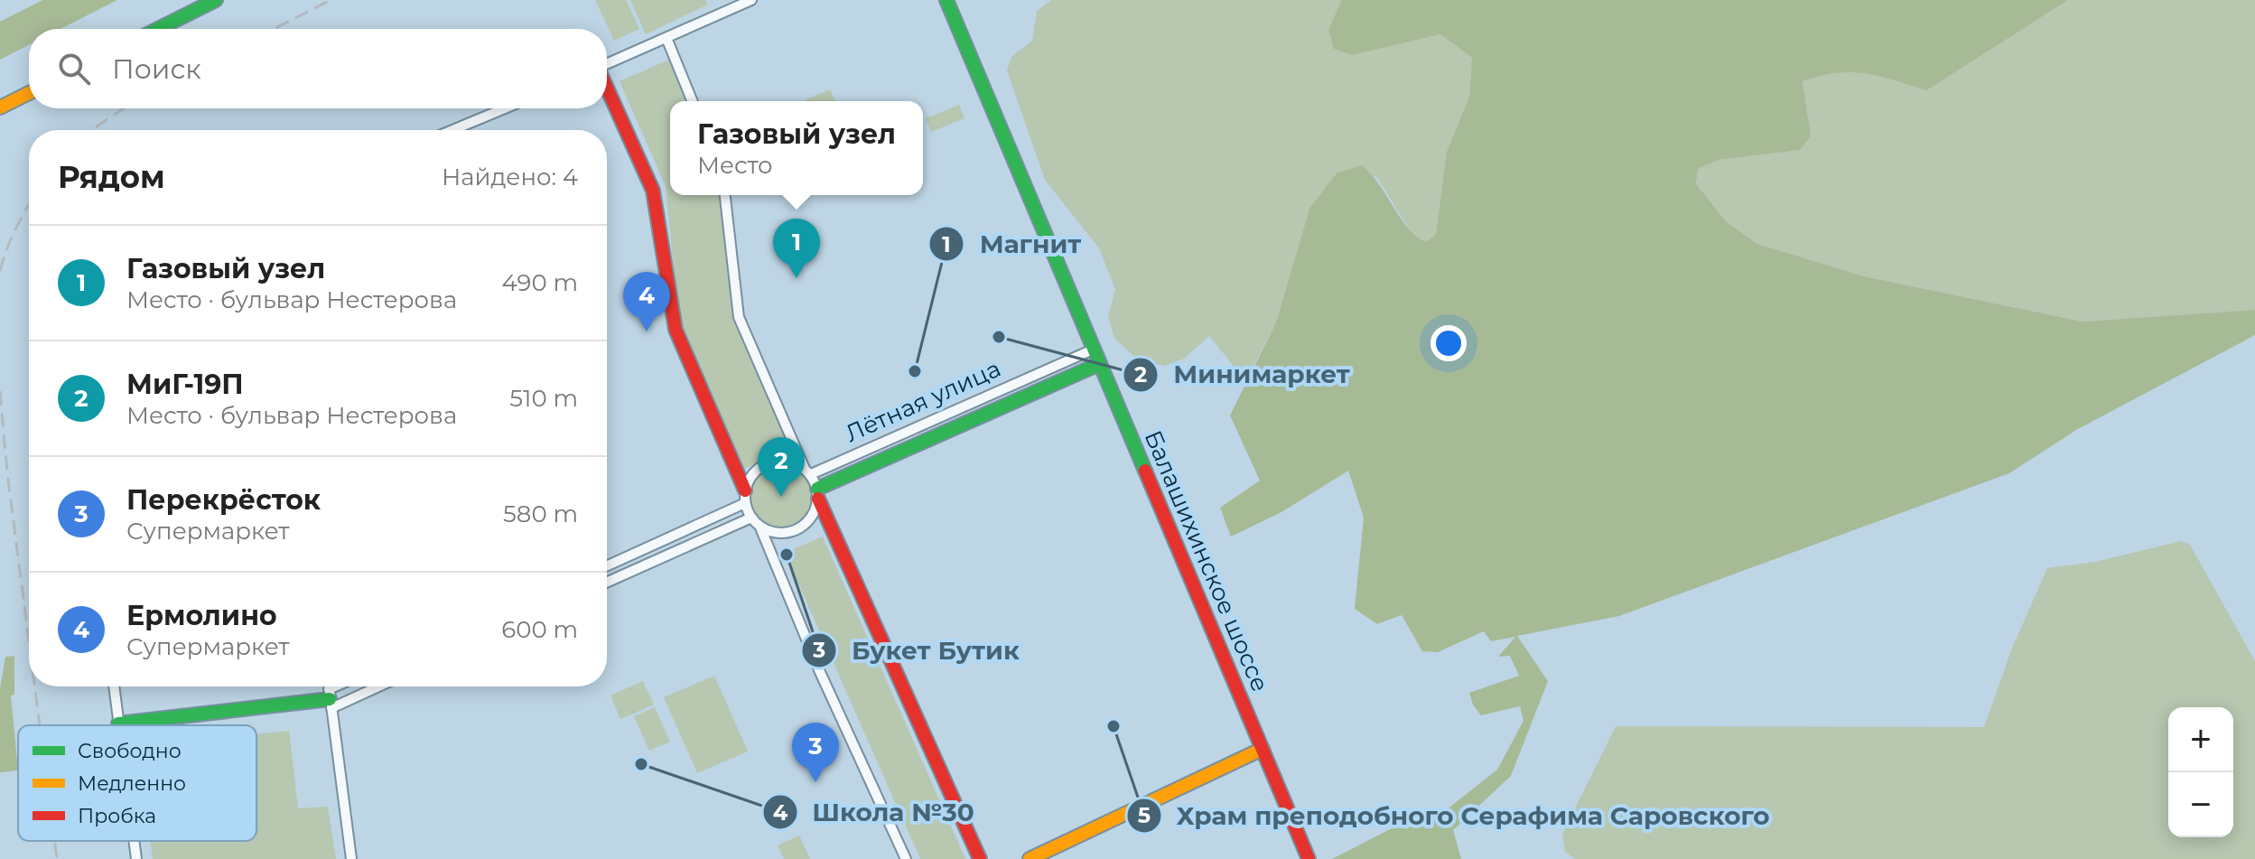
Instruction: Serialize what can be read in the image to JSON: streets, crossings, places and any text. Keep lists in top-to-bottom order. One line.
{"streets":{"street":["Лётная улица","Балашихинское шоссе"]},"crossings":[["Лётная улица","Балашихинское шоссе"]],"places":["Минимаркет","Магнит","Букет Бутик","Храм преподобного Серафима Саровского","Школа №30"],"legend":["Свободно","Медленно","Пробка"],"page":{"search":"Поиск","popup":["Газовый узел","Место"],"heading":["Рядом","Найдено: 4"],"pins":["1","4","2","3"],"list":[{"mark":"1","name":"Газовый узел","note":"Место · бульвар Нестерова","value":"490 m"},{"mark":"2","name":"МиГ-19П","note":"Место · бульвар Нестерова","value":"510 m"},{"mark":"3","name":"Перекрёсток","note":"Супермаркет","value":"580 m"},{"mark":"4","name":"Ермолино","note":"Супермаркет","value":"600 m"}],"map_buttons":["+","−"]}}
